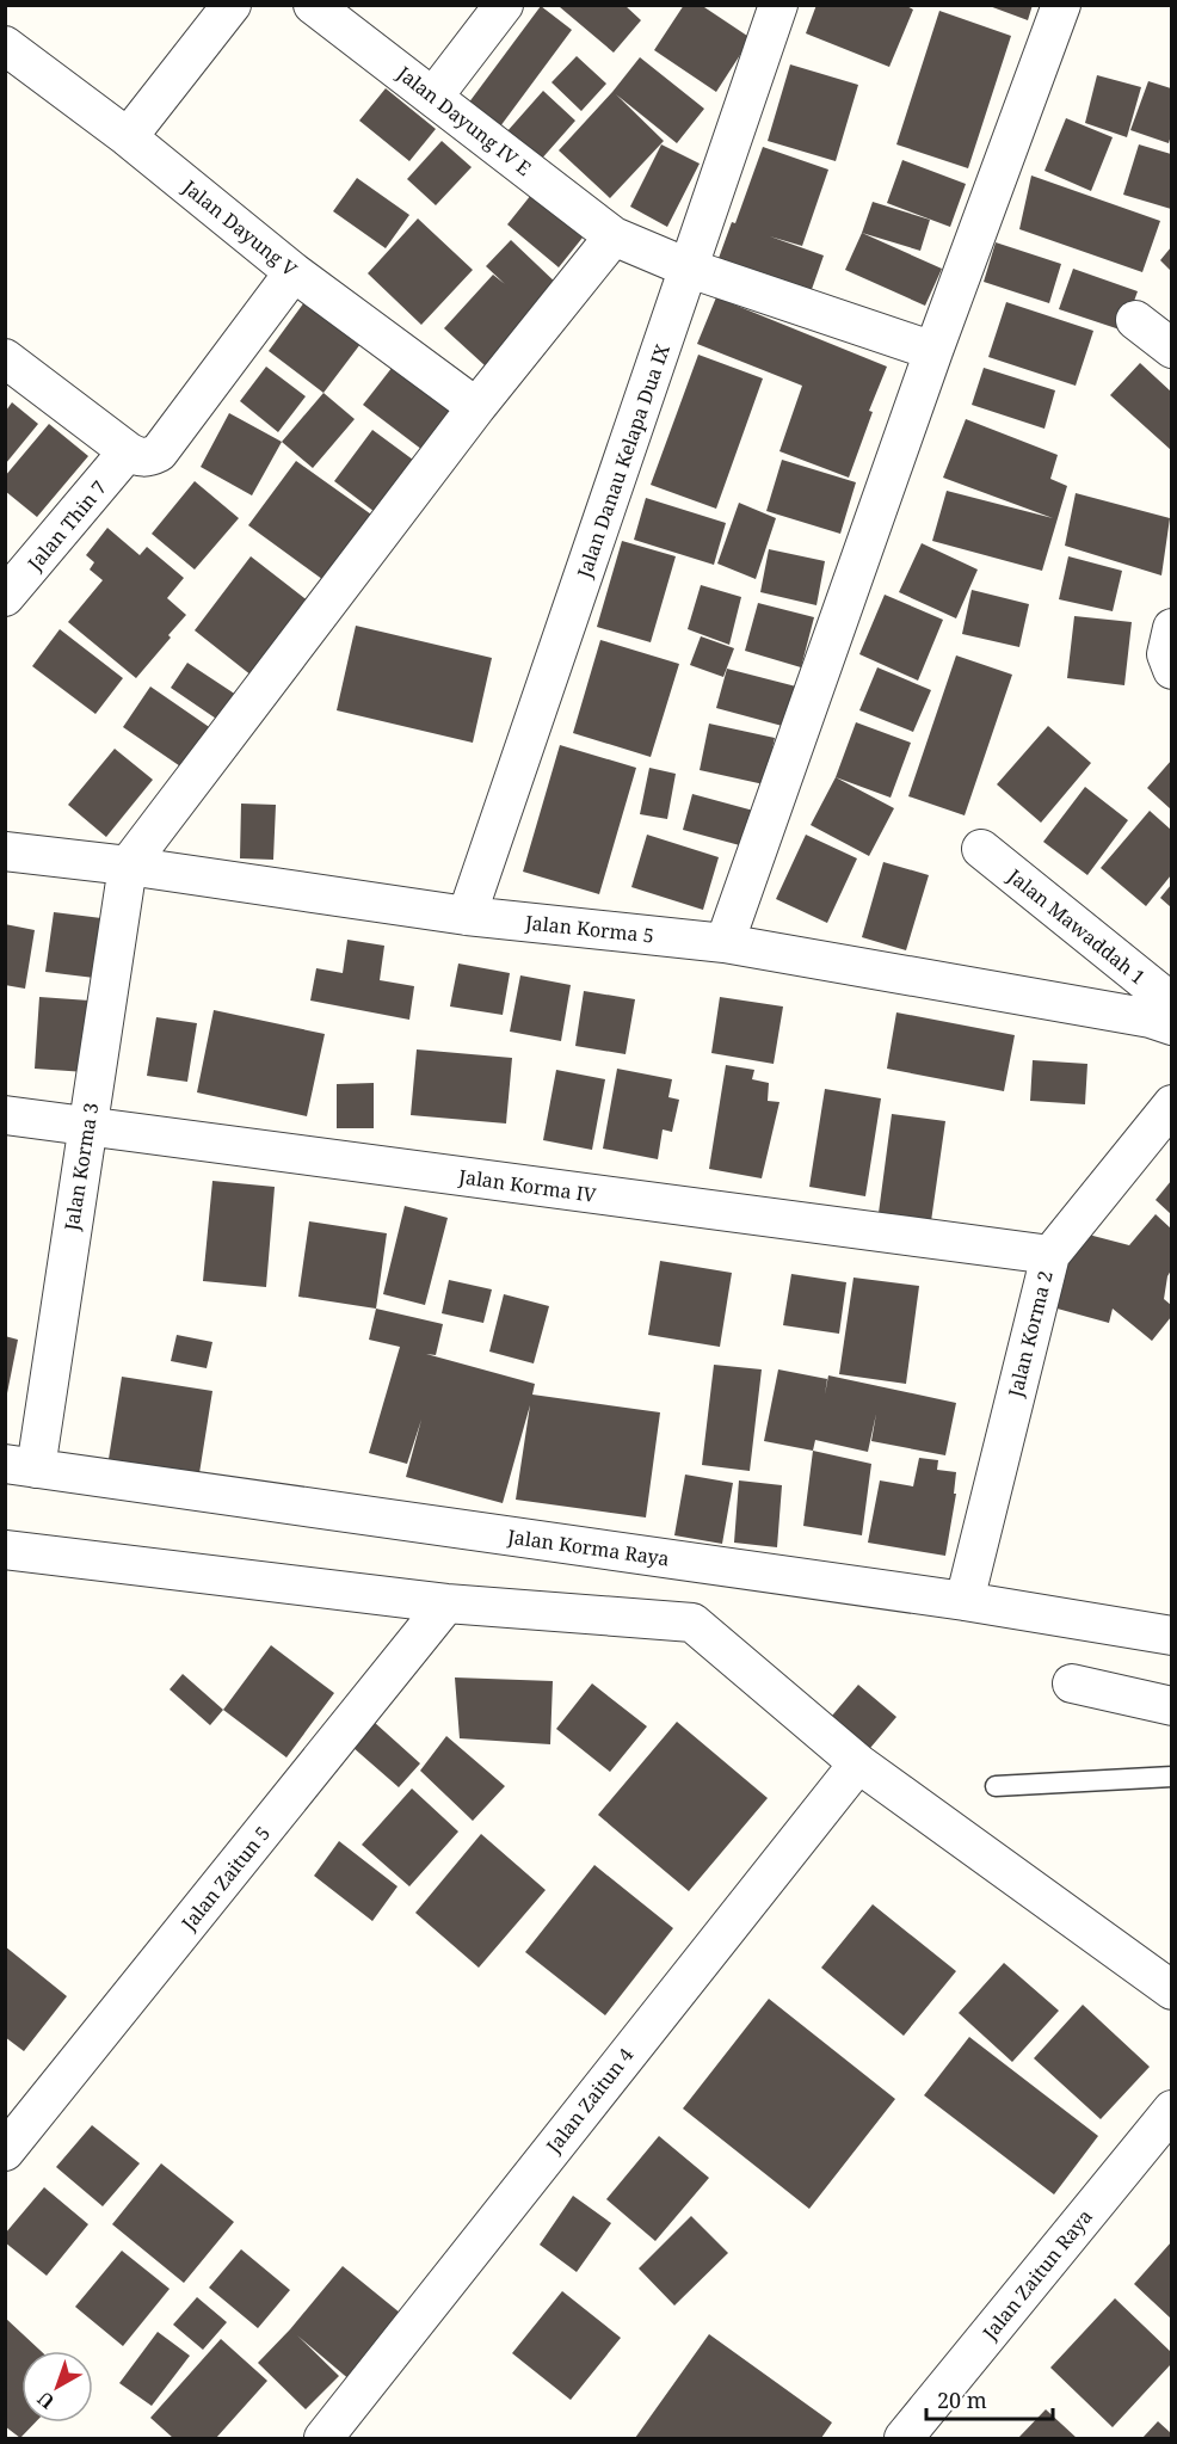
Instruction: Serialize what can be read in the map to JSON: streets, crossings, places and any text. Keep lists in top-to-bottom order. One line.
{"streets":{"street":["Jalan Dayung IV E","Jalan Dayung V","Jalan Danau Kelapa Dua IX","Jalan Thin 7","Jalan Mawaddah 1","Jalan Korma 5","Jalan Korma 3","Jalan Korma IV","Jalan Korma 2","Jalan Korma Raya","Jalan Zaitun 5","Jalan Zaitun 4","Jalan Zaitun Raya"]},"crossings":[["Jalan Dayung IV E","Jalan Danau Kelapa Dua IX"],["Jalan Danau Kelapa Dua IX","Jalan Korma 5"],["Jalan Korma 5","Jalan Korma 3"],["Jalan Korma 3","Jalan Korma IV"],["Jalan Korma 3","Jalan Korma Raya"],["Jalan Korma IV","Jalan Korma 2"],["Jalan Korma 2","Jalan Korma Raya"]],"scale_bar":"20 m","north":"bottom left"}
